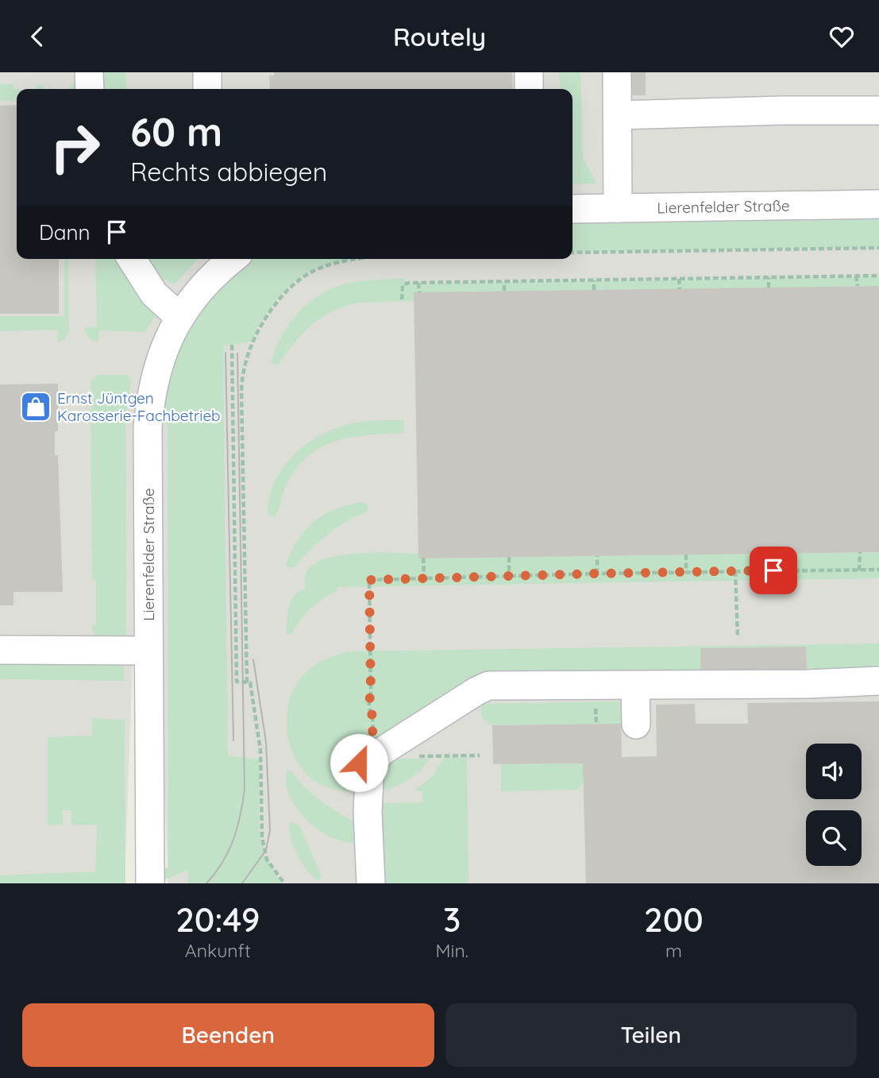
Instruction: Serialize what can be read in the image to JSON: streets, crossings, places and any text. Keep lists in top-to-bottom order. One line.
{"streets":{"street":["Lierenfelder Straße"]},"places":{"shop":["Ernst Jüntgen Karosserie-Fachbetrieb"]},"page":{"header":"Routely","turn":["60 m","Rechts abbiegen"],"then":"Dann","eta":["20:49","Ankunft","3","Min.","200","m"],"buttons":["Beenden","Teilen"]}}
